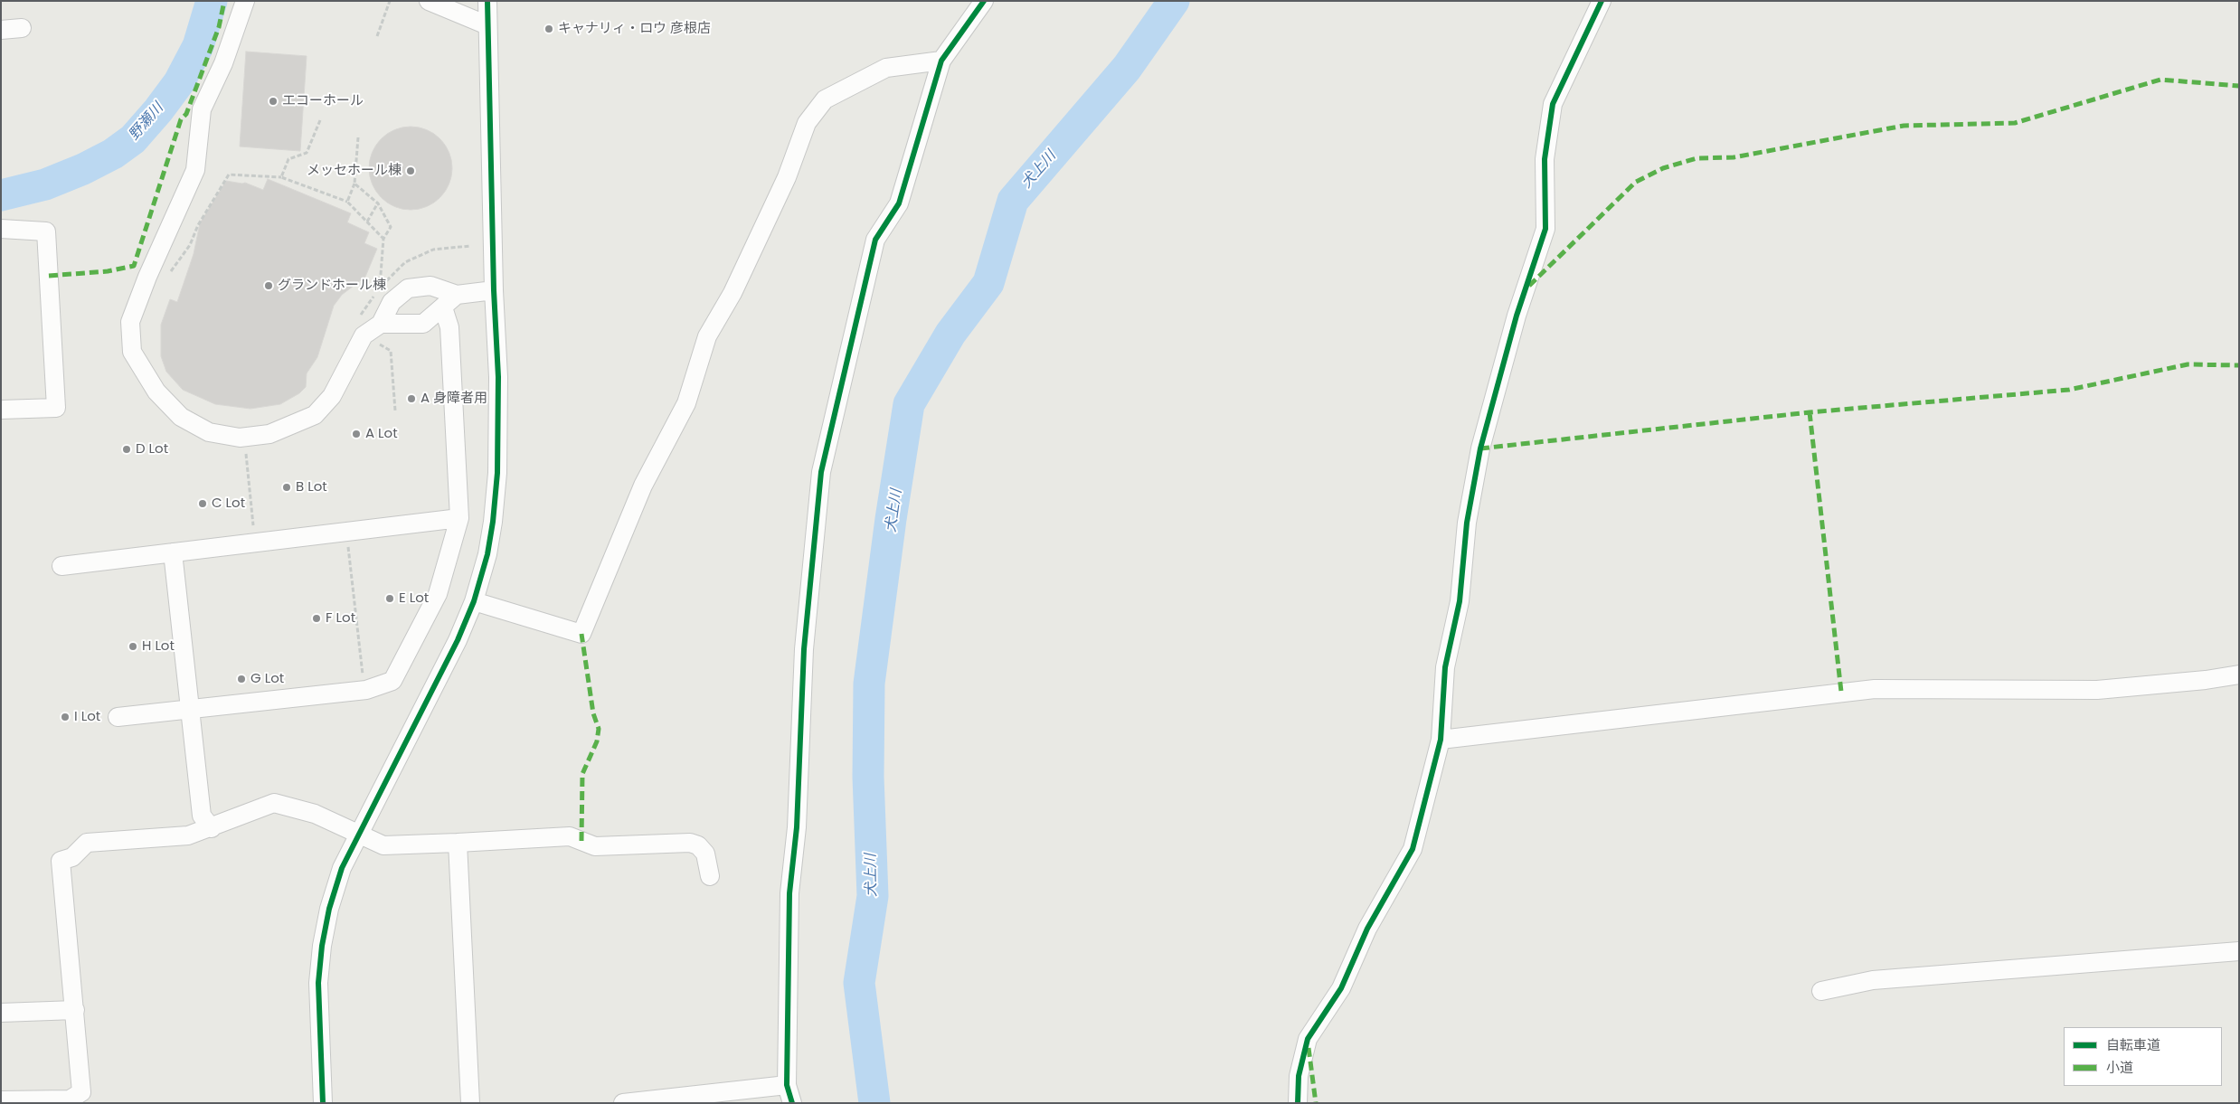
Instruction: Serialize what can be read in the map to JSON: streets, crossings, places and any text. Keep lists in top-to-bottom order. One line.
{"water":["野瀬川","犬上川"],"places":["キャナリィ・ロウ 彦根店","エコーホール","メッセホール棟","グランドホール棟","A 身障者用","A Lot","D Lot","B Lot","C Lot","E Lot","F Lot","H Lot","G Lot","I Lot"],"legend":["自転車道","小道"]}
